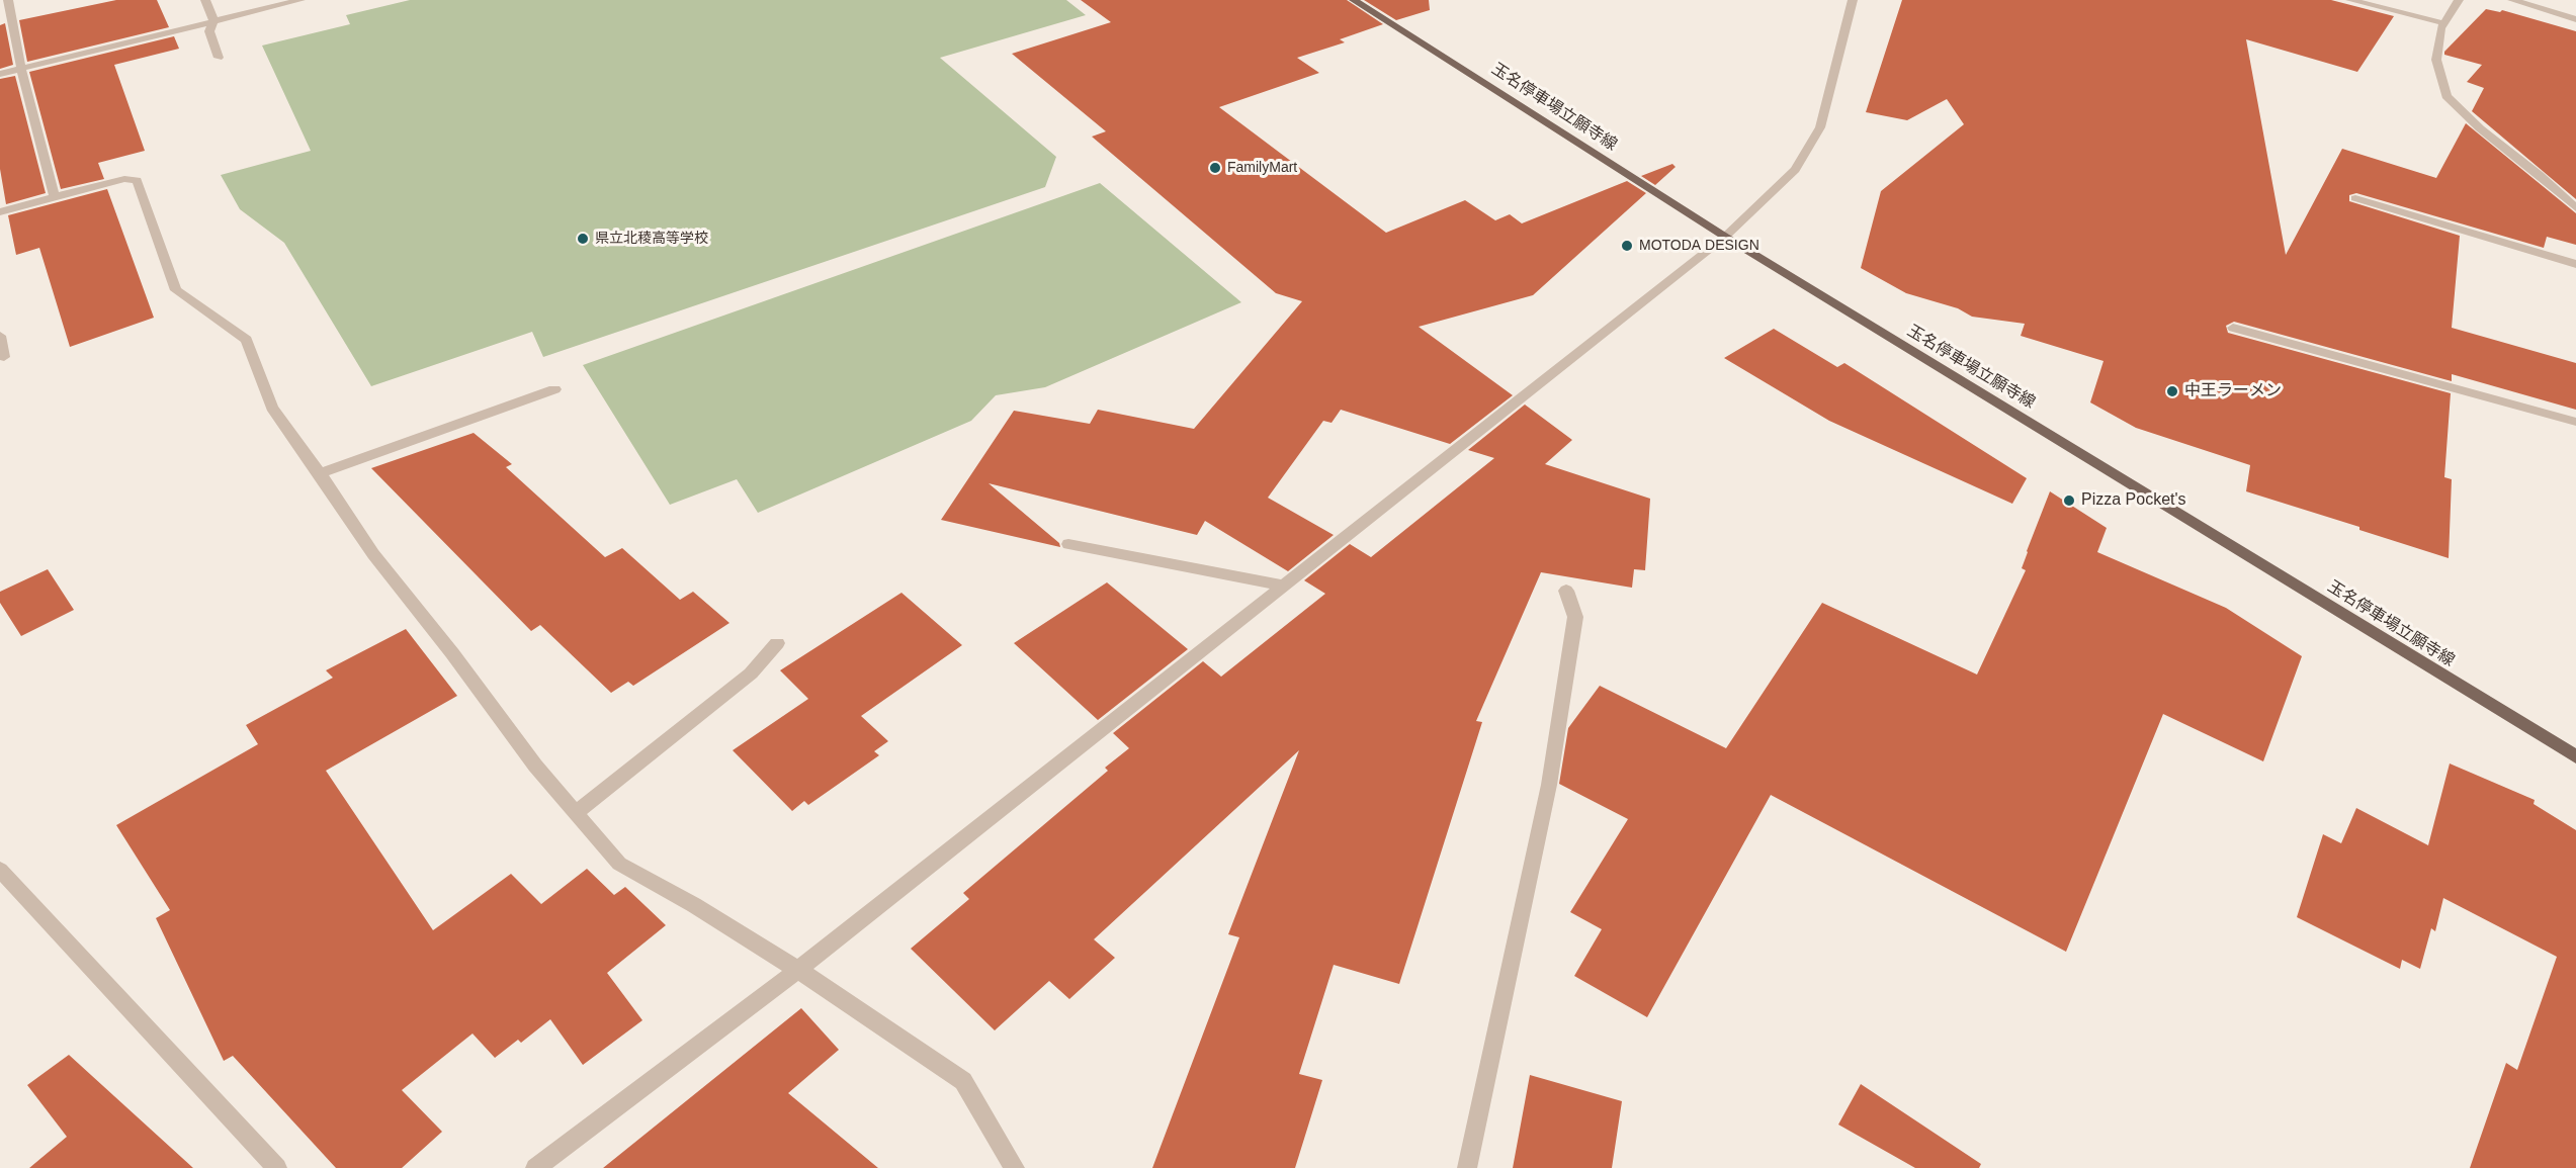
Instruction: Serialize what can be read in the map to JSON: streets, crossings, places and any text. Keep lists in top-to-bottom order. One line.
{"streets":{"main road":["玉名停車場立願寺線"]},"places":["FamilyMart","県立北稜高等学校","MOTODA DESIGN","中王ラーメン","Pizza Pocket's"]}
